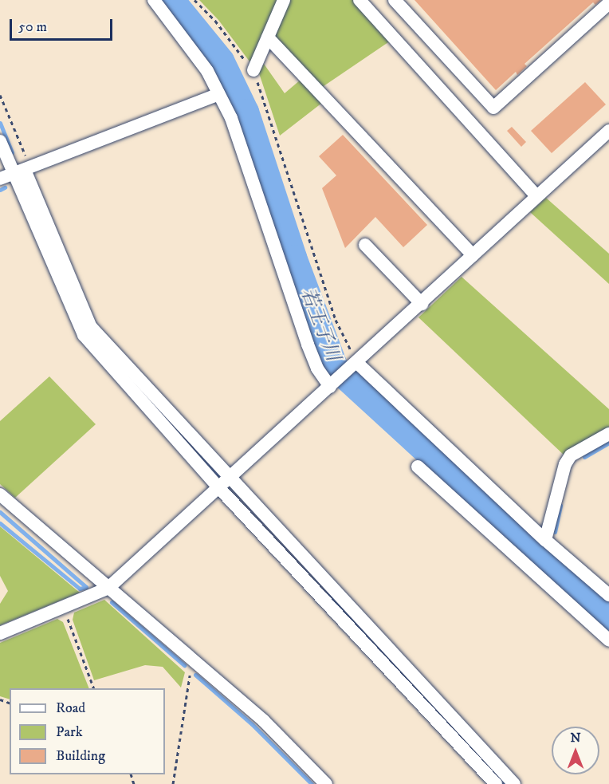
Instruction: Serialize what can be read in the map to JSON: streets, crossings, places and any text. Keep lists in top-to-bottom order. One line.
{"water":["若王子川"],"legend":["Road","Park","Building"],"scale_bar":"50 m","north":"top"}
